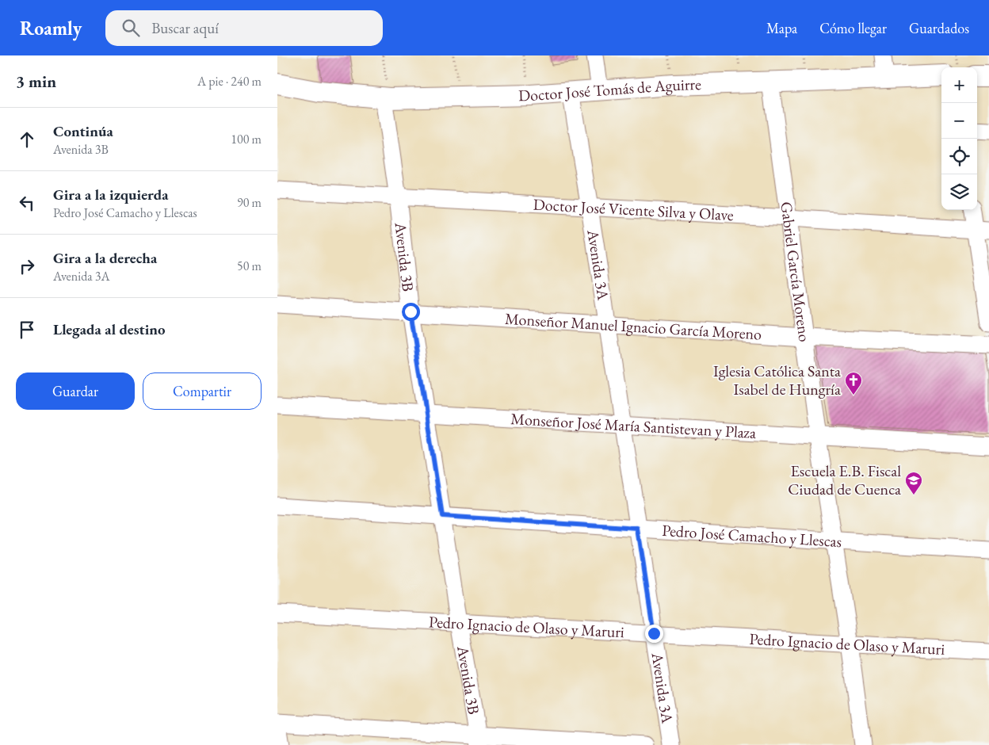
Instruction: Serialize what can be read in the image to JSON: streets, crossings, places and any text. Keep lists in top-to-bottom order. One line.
{"streets":{"street":["Doctor José Tomás de Aguirre","Doctor José Vicente Silva y Olave","Avenida 3B","Avenida 3A","Gabriel García Moreno","Monseñor Manuel Ignacio García Moreno","Monseñor José María Santistevan y Plaza","Pedro José Camacho y Llescas","Pedro Ignacio de Olaso y Maruri"]},"crossings":[["Doctor José Tomás de Aguirre","Avenida 3B"],["Doctor José Tomás de Aguirre","Avenida 3A"],["Doctor José Tomás de Aguirre","Gabriel García Moreno"],["Doctor José Vicente Silva y Olave","Avenida 3B"],["Doctor José Vicente Silva y Olave","Avenida 3A"],["Doctor José Vicente Silva y Olave","Gabriel García Moreno"],["Avenida 3B","Monseñor Manuel Ignacio García Moreno"],["Avenida 3B","Monseñor José María Santistevan y Plaza"],["Avenida 3B","Pedro José Camacho y Llescas"],["Avenida 3B","Pedro Ignacio de Olaso y Maruri"],["Avenida 3A","Monseñor Manuel Ignacio García Moreno"],["Avenida 3A","Monseñor José María Santistevan y Plaza"],["Avenida 3A","Pedro José Camacho y Llescas"],["Avenida 3A","Pedro Ignacio de Olaso y Maruri"],["Gabriel García Moreno","Monseñor Manuel Ignacio García Moreno"],["Gabriel García Moreno","Monseñor José María Santistevan y Plaza"],["Gabriel García Moreno","Pedro José Camacho y Llescas"],["Gabriel García Moreno","Pedro Ignacio de Olaso y Maruri"]],"places":{"church":["Iglesia Católica Santa Isabel de Hungría"],"school or university":["Escuela E.B. Fiscal Ciudad de Cuenca"]},"page":{"header":"Roamly","search":"Buscar aquí","nav":["Mapa","Cómo llegar","Guardados"],"heading":["3 min","A pie · 240 m"],"map_buttons":["+","−"],"list":[["Continúa","Avenida 3B","100 m"],["Gira a la izquierda","Pedro José Camacho y Llescas","90 m"],["Gira a la derecha","Avenida 3A","50 m"],"Llegada al destino"],"buttons":["Guardar","Compartir"]}}
